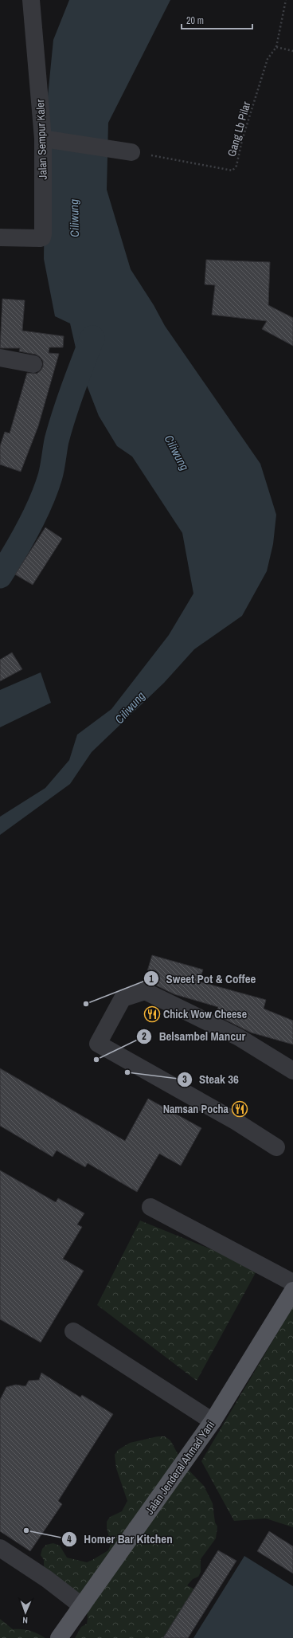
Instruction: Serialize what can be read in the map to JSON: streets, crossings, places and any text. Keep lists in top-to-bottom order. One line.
{"streets":{"main road":["Jalan Jenderal Ahmad Yani"],"street":["Jalan Sempur Kaler"],"path":["Gang Lb Pilar"]},"water":["Ciliwung"],"places":{"other":["Sweet Pot & Coffee","Belsambel Mancur","Steak 36","Homer Bar Kitchen"],"restaurant":["Chick Wow Cheese","Namsan Pocha"]},"scale_bar":"20 m","north":"bottom"}
